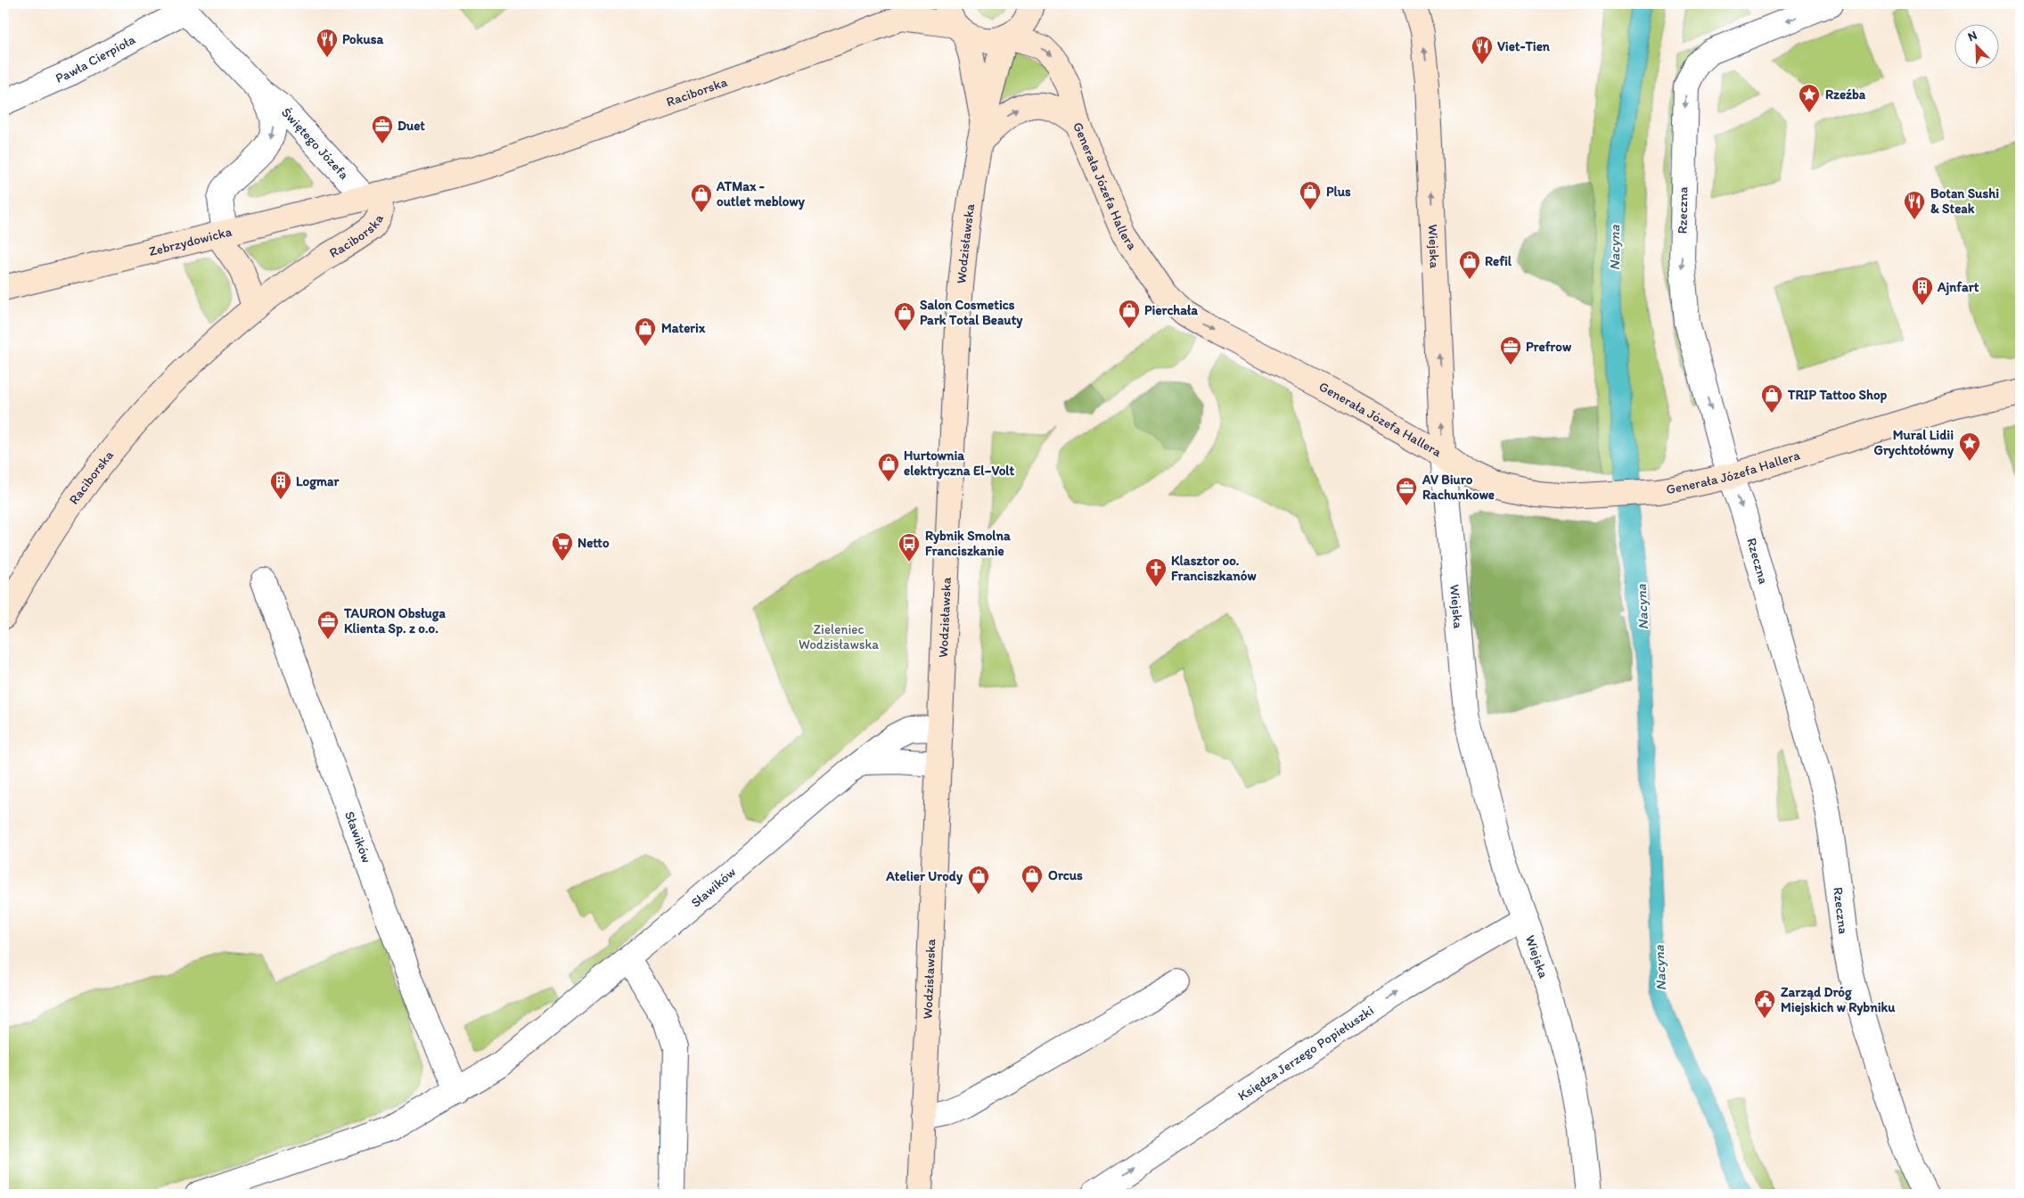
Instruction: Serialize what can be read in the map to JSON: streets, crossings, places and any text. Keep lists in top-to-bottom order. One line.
{"streets":{"street":["Pawła Cierpioła","Raciborska","Świętego Józefa","Generała Józefa Hallera","Rzeczna","Zebrzydowicka","Wodzisławska","Wiejska","Sławików","Księdza Jerzego Popiełuszki"]},"crossings":[["Pawła Cierpioła","Świętego Józefa"],["Raciborska","Świętego Józefa"],["Raciborska","Generała Józefa Hallera"],["Raciborska","Zebrzydowicka"],["Raciborska","Wodzisławska"],["Świętego Józefa","Zebrzydowicka"],["Generała Józefa Hallera","Rzeczna"],["Generała Józefa Hallera","Wodzisławska"],["Generała Józefa Hallera","Wiejska"],["Wodzisławska","Sławików"],["Wiejska","Księdza Jerzego Popiełuszki"]],"one_way":["Generała Józefa Hallera","Rzeczna","Wiejska"],"water":["Nacyna"],"parks":["Zieleniec Wodzisławska"],"places":{"restaurant":["Pokusa","Viet-Tien","Botan Sushi & Steak"],"place":["Rzeźba","Mural Lidii Grychtołówny"],"office":["Duet","Prefrow","AV Biuro Rachunkowe","TAURON Obsługa Klienta Sp. z o.o."],"shop":["Plus","ATMax - outlet meblowy","Refil","Pierchała","Salon Cosmetics Park Total Beauty","Materix","TRIP Tattoo Shop","Hurtownia elektryczna El‐Volt","Orcus","Atelier Urody"],"building":["Ajnfart","Logmar"],"supermarket":["Netto"],"bus stop":["Rybnik Smolna Franciszkanie"],"church":["Klasztor oo. Franciszkanów"],"public building":["Zarząd Dróg Miejskich w Rybniku"]},"north":"top left"}
